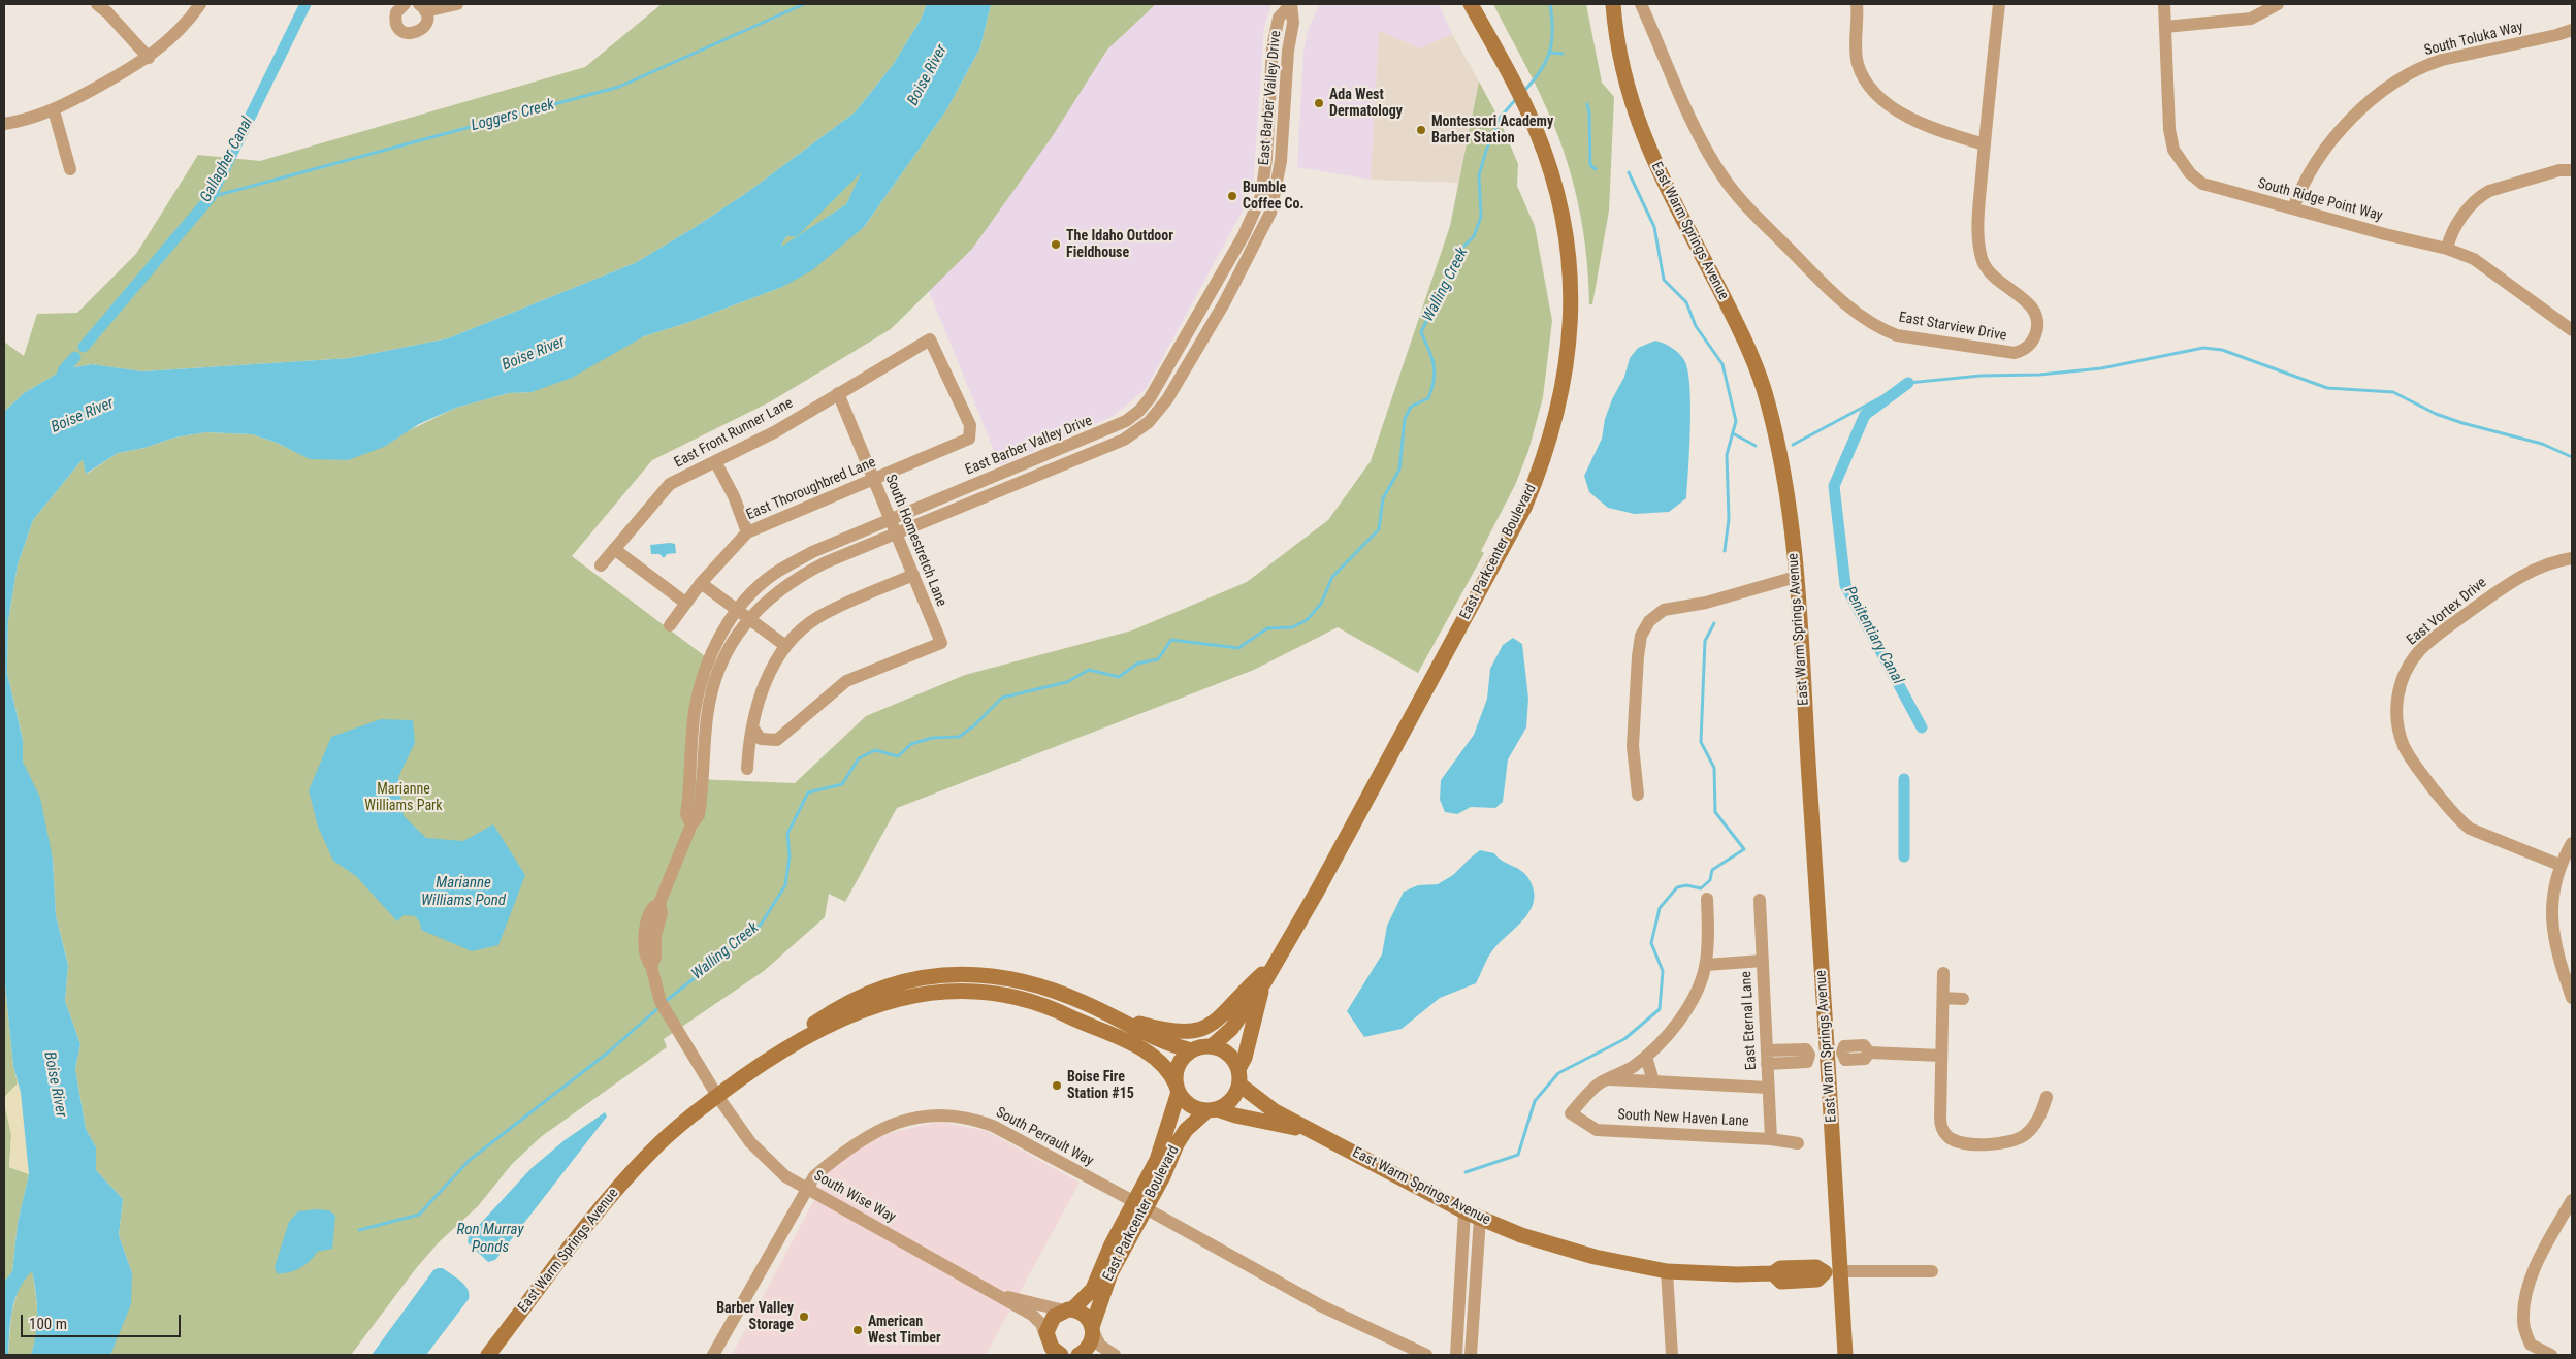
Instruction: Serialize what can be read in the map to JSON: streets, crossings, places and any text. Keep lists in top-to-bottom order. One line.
{"streets":{"street":["South Toluka Way","East Barber Valley Drive","South Ridge Point Way","East Warm Springs Avenue","East Starview Drive","East Front Runner Lane","East Thoroughbred Lane","South Homestretch Lane","East Parkcenter Boulevard","East Vortex Drive","East Eternal Lane","South New Haven Lane","South Perrault Way","South Wise Way"]},"crossings":[["South Toluka Way","South Ridge Point Way"],["East Barber Valley Drive","East Warm Springs Avenue"],["East Barber Valley Drive","South Homestretch Lane"],["East Barber Valley Drive","South Wise Way"],["East Warm Springs Avenue","East Parkcenter Boulevard"],["East Warm Springs Avenue","South Wise Way"],["East Front Runner Lane","East Thoroughbred Lane"],["East Front Runner Lane","South Homestretch Lane"],["East Thoroughbred Lane","South Homestretch Lane"],["East Parkcenter Boulevard","South Perrault Way"],["East Parkcenter Boulevard","South Wise Way"],["East Eternal Lane","South New Haven Lane"],["South Perrault Way","South Wise Way"]],"water":["Boise River","Loggers Creek","Gallagher Canal","Walling Creek","Penitentiary Canal","Marianne Williams Pond","Ron Murray Ponds"],"parks":["Marianne Williams Park"],"places":["Ada West Dermatology","Montessori Academy Barber Station","Bumble Coffee Co.","The Idaho Outdoor Fieldhouse","Boise Fire Station #15","Barber Valley Storage","American West Timber"],"scale_bar":"100 m"}
